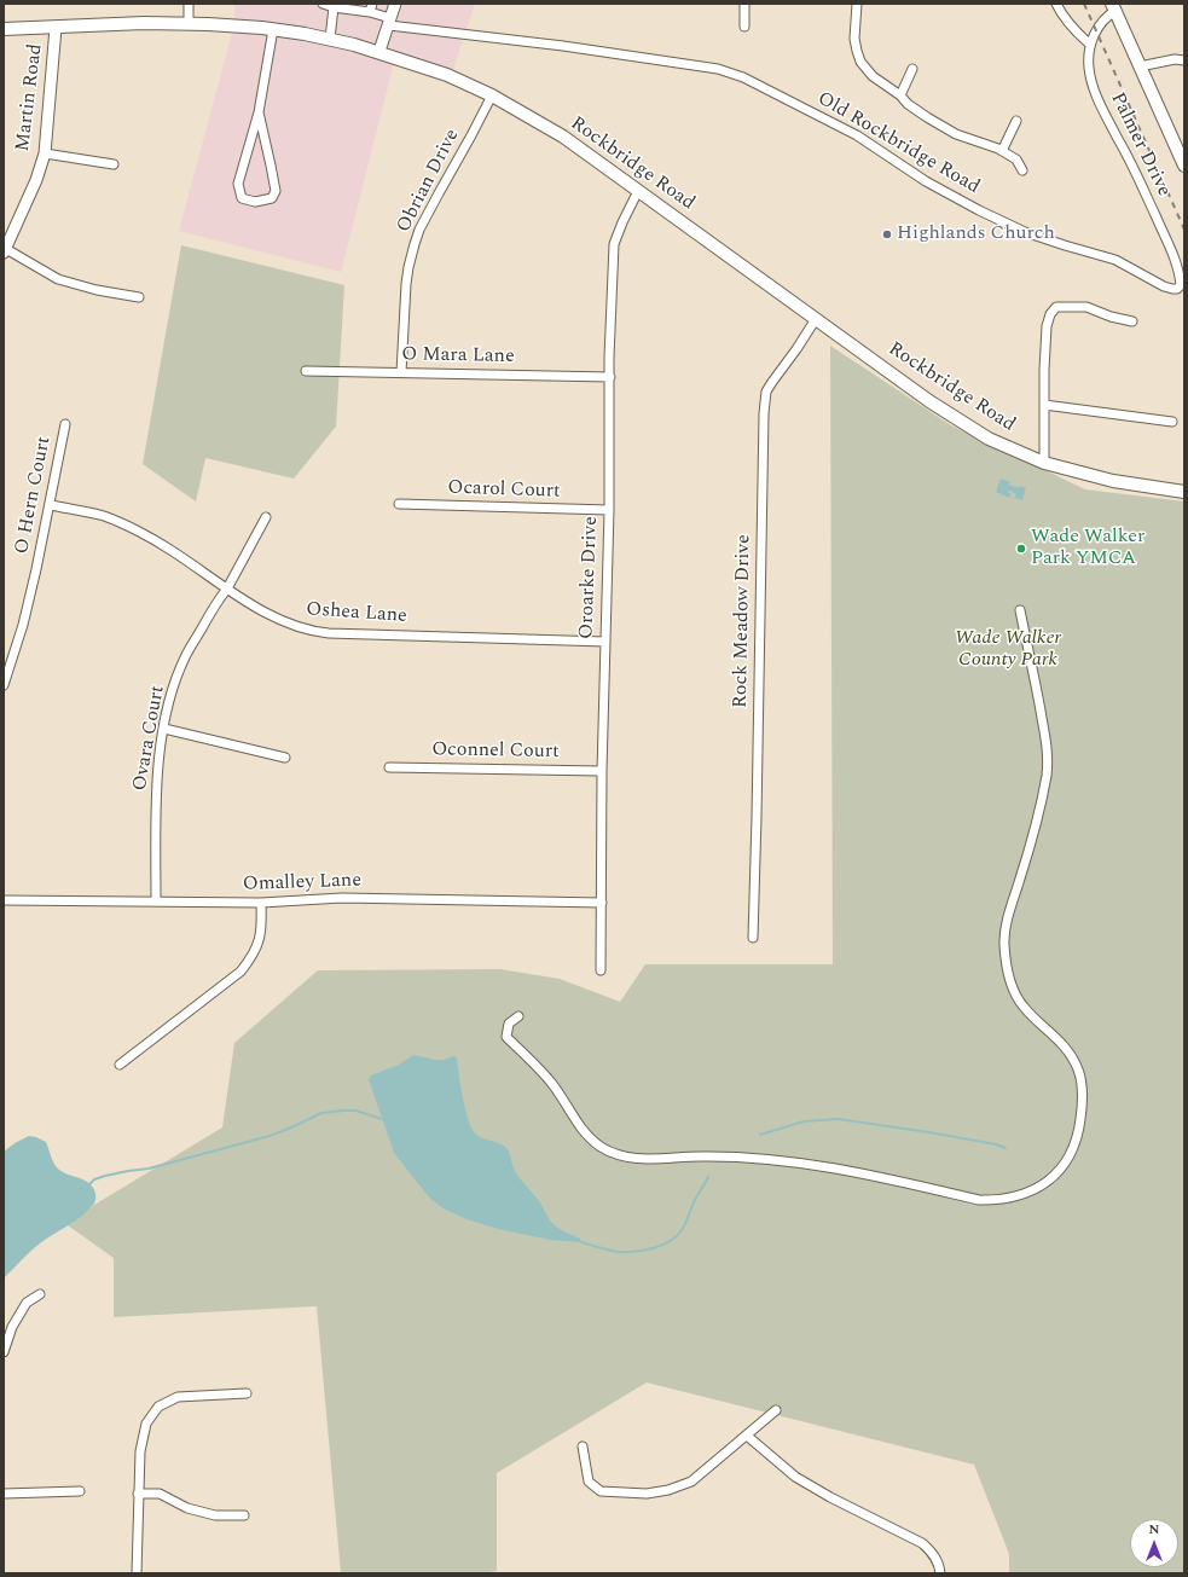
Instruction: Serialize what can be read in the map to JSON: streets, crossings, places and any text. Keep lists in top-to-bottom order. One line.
{"streets":{"main road":["Rockbridge Road"],"street":["Martin Road","Old Rockbridge Road","Palmer Drive","Obrian Drive","O Mara Lane","Ocarol Court","O Hern Court","Oroarke Drive","Oshea Lane","Rock Meadow Drive","Ovara Court","Oconnel Court","Omalley Lane"]},"crossings":[["Martin Road","Rockbridge Road"],["Old Rockbridge Road","Palmer Drive"],["Rockbridge Road","Obrian Drive"],["Rockbridge Road","Oroarke Drive"],["Rockbridge Road","Rock Meadow Drive"],["Obrian Drive","O Mara Lane"],["O Mara Lane","Oroarke Drive"],["Ocarol Court","Oroarke Drive"],["O Hern Court","Oshea Lane"],["Oroarke Drive","Oshea Lane"],["Oroarke Drive","Oconnel Court"],["Oroarke Drive","Omalley Lane"],["Oshea Lane","Ovara Court"],["Ovara Court","Omalley Lane"]],"parks":["Wade Walker County Park"],"places":["Highlands Church","Wade Walker Park YMCA"],"north":"top"}
